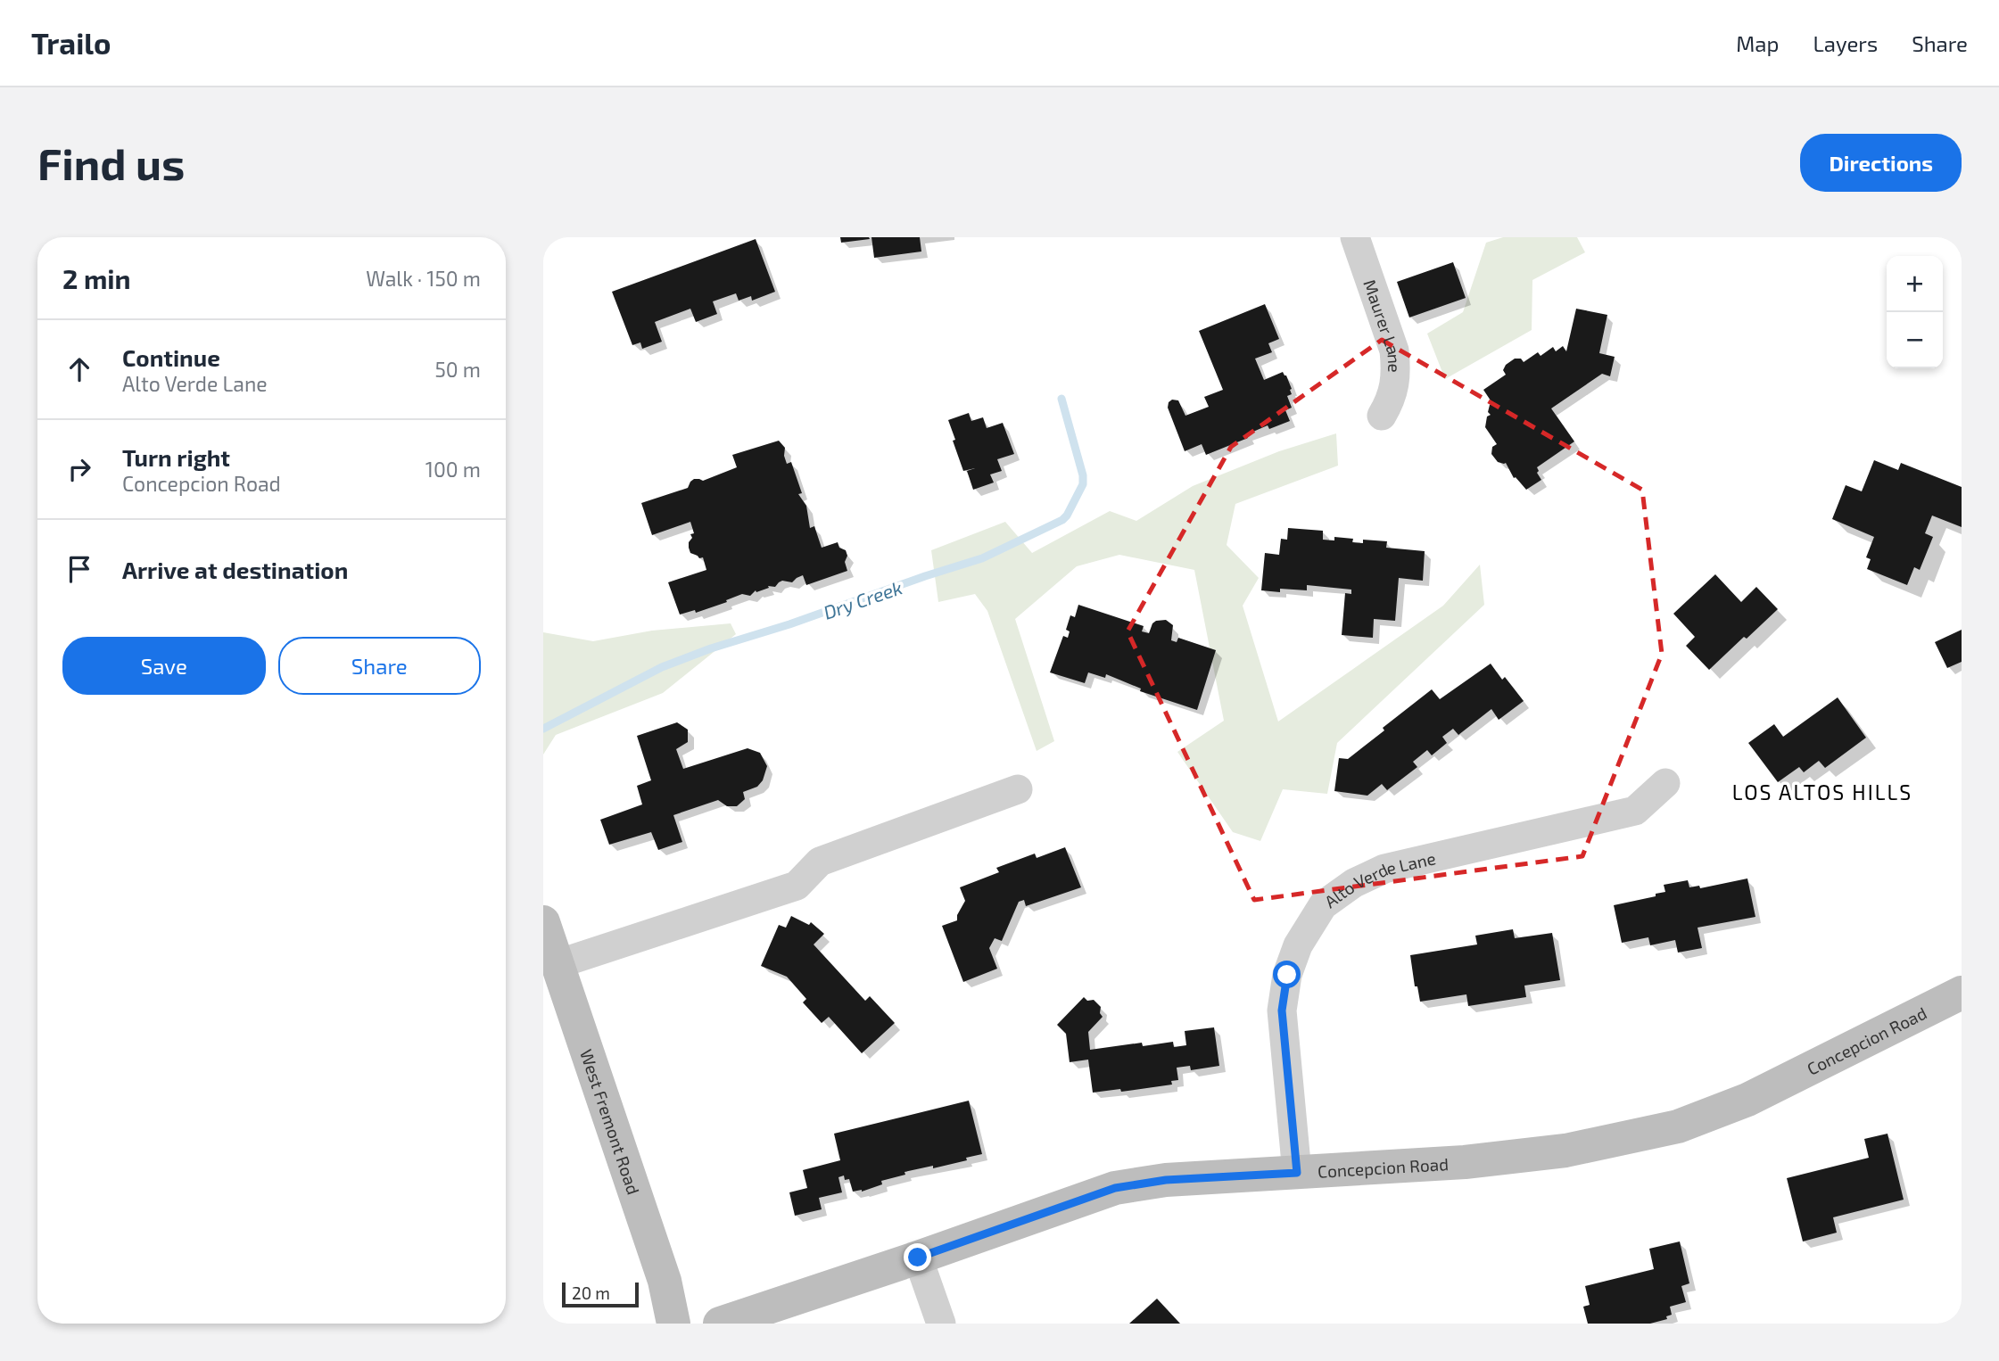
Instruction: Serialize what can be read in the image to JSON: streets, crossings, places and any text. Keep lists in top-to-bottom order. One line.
{"streets":{"street":["Maurer Lane","Alto Verde Lane","Concepcion Road","West Fremont Road"]},"crossings":[["Alto Verde Lane","Concepcion Road"]],"districts":["LOS ALTOS HILLS"],"water":["Dry Creek"],"scale_bar":"20 m","page":{"header":"Trailo","nav":["Map","Layers","Share"],"buttons":["Directions",["Save","Share"]],"title":"Find us","heading":["2 min","Walk · 150 m"],"map_buttons":["+","−"],"list":[["Continue","Alto Verde Lane","50 m"],["Turn right","Concepcion Road","100 m"],"Arrive at destination"],"scale":"20 m"}}
